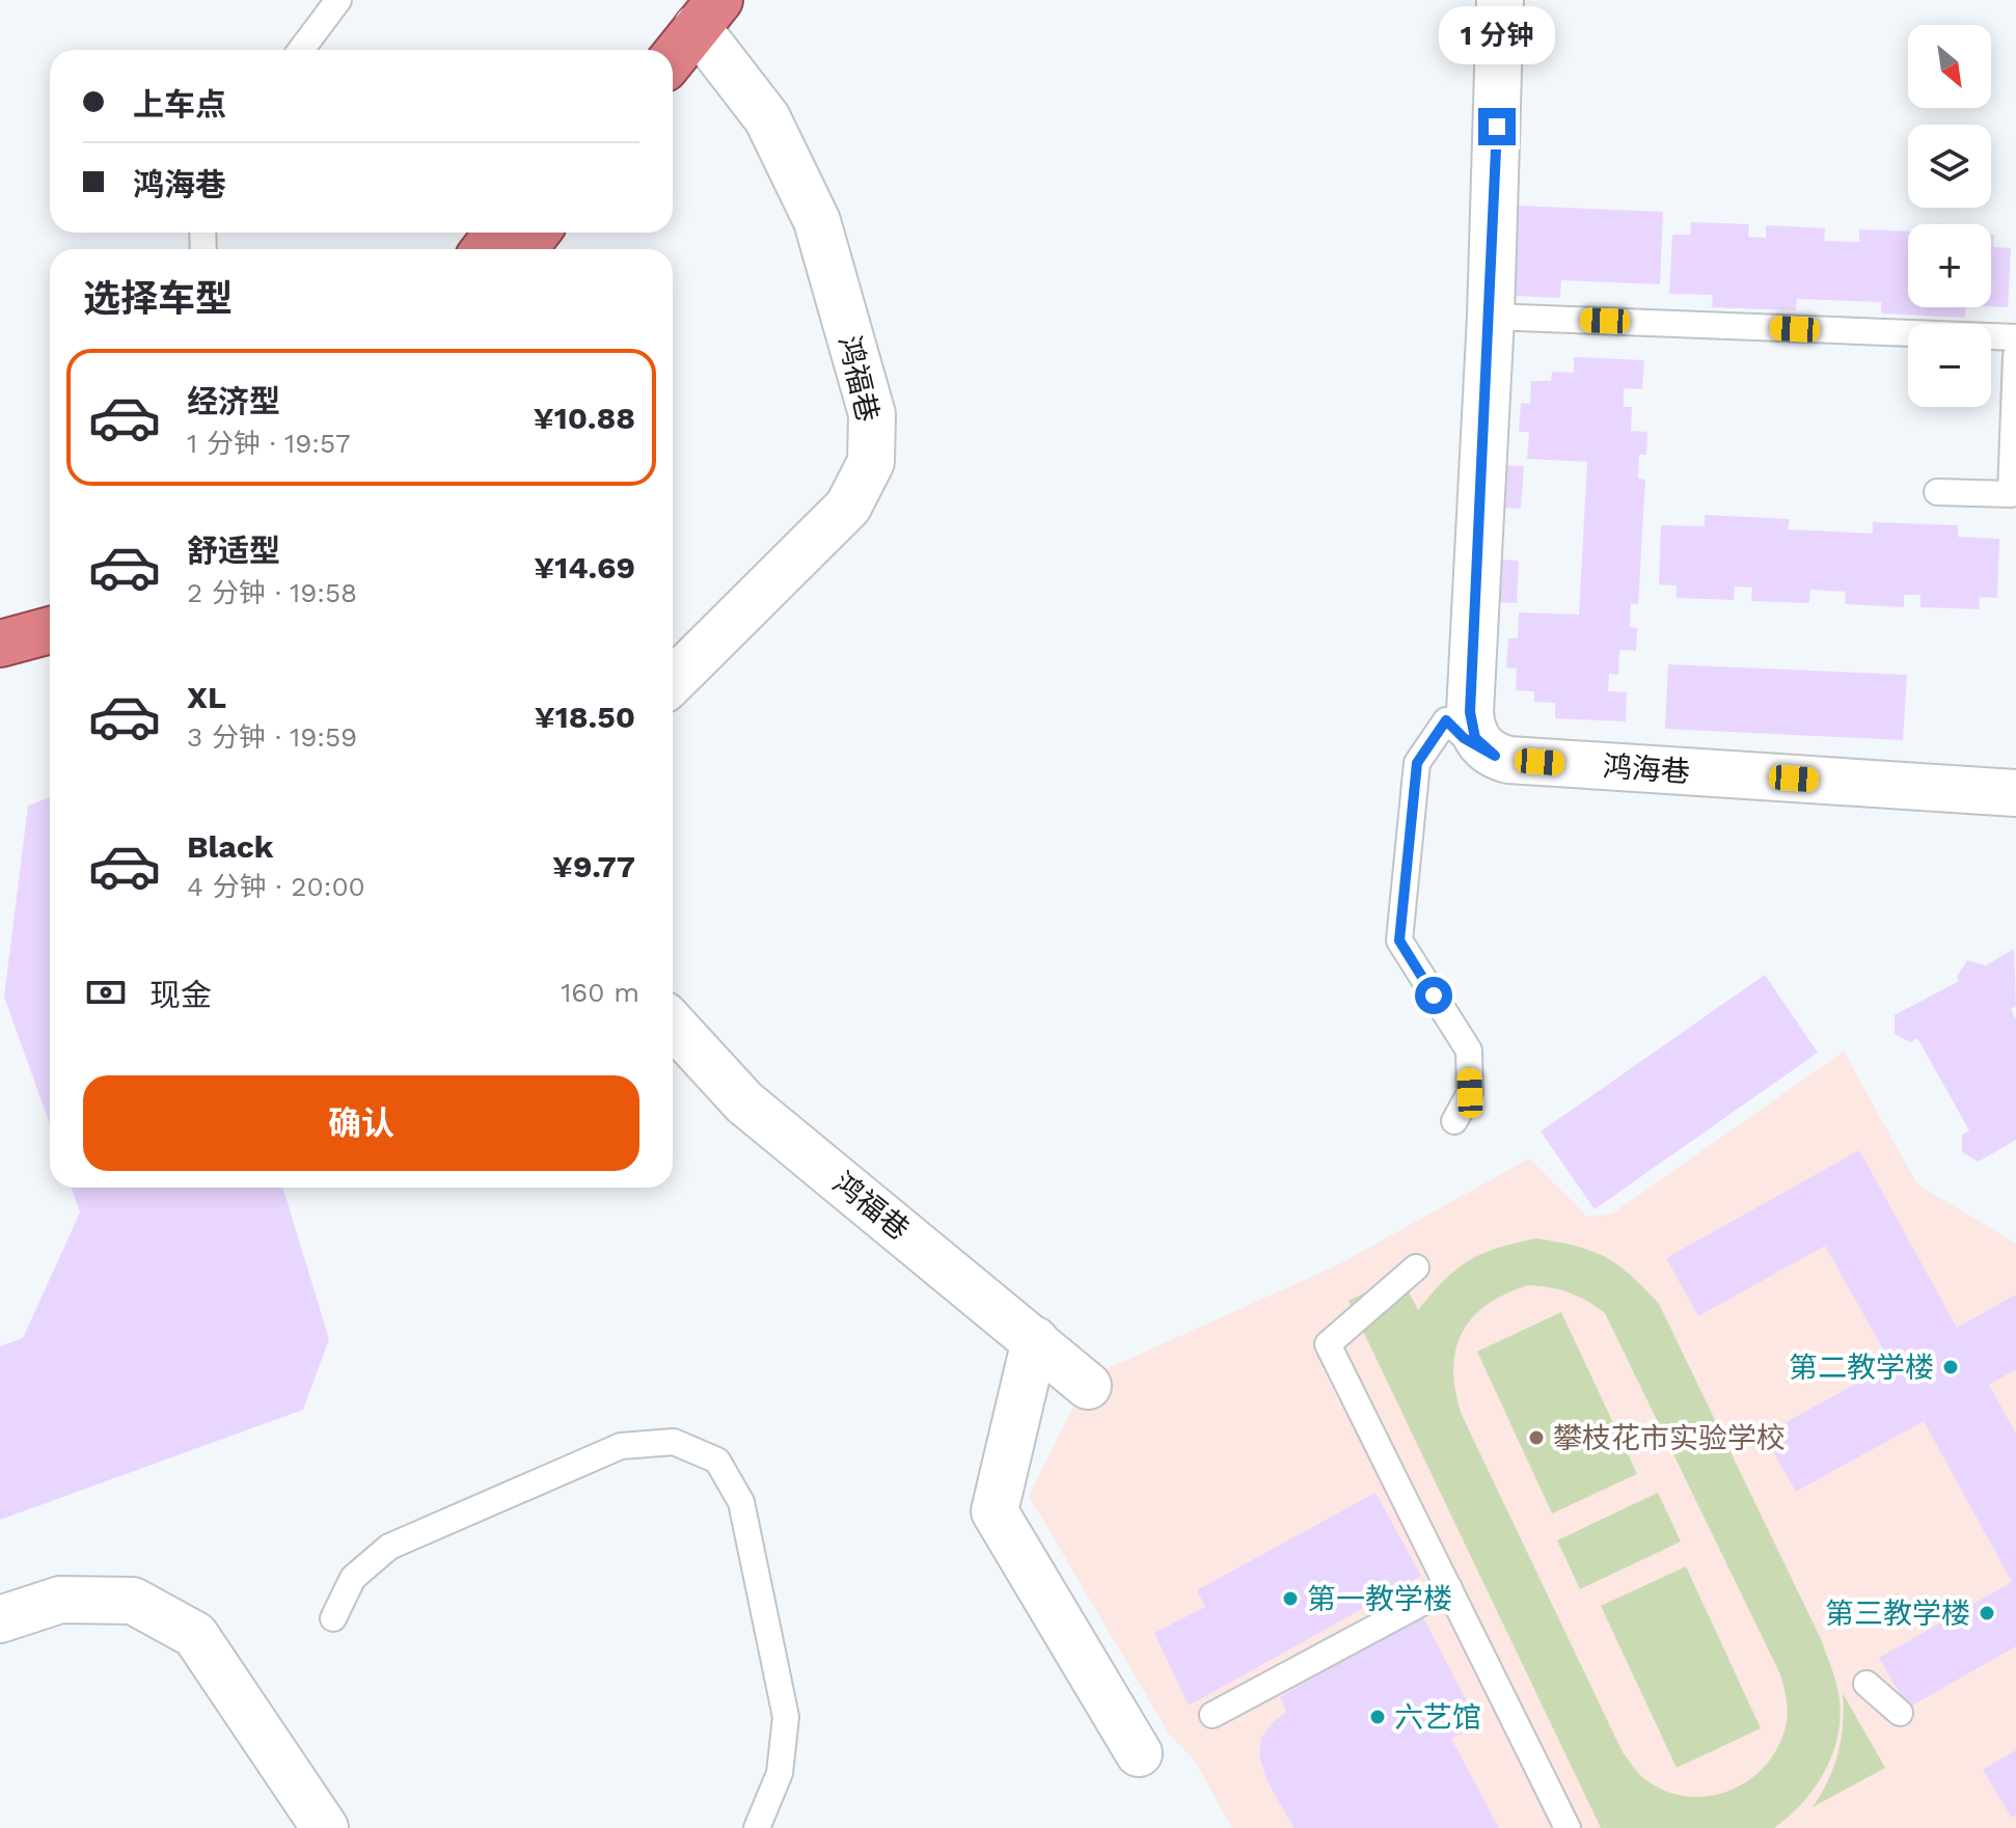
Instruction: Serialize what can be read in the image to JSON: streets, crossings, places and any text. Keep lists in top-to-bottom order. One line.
{"streets":{"street":["鸿福巷","鸿海巷"]},"places":["第二教学楼","攀枝花市实验学校","第一教学楼","第三教学楼","六艺馆"],"north":"bottom right","page":{"bubble":"1 分钟","map_buttons":["+","−"],"banner":["上车点","鸿海巷"],"heading":"选择车型","list":[{"name":"经济型","note":"1 分钟 · 19:57","value":"¥10.88"},{"name":"舒适型","note":"2 分钟 · 19:58","value":"¥14.69"},{"name":"XL","note":"3 分钟 · 19:59","value":"¥18.50"},{"name":"Black","note":"4 分钟 · 20:00","value":"¥9.77"}],"pay":["现金","160 m"],"buttons":"确认"}}
